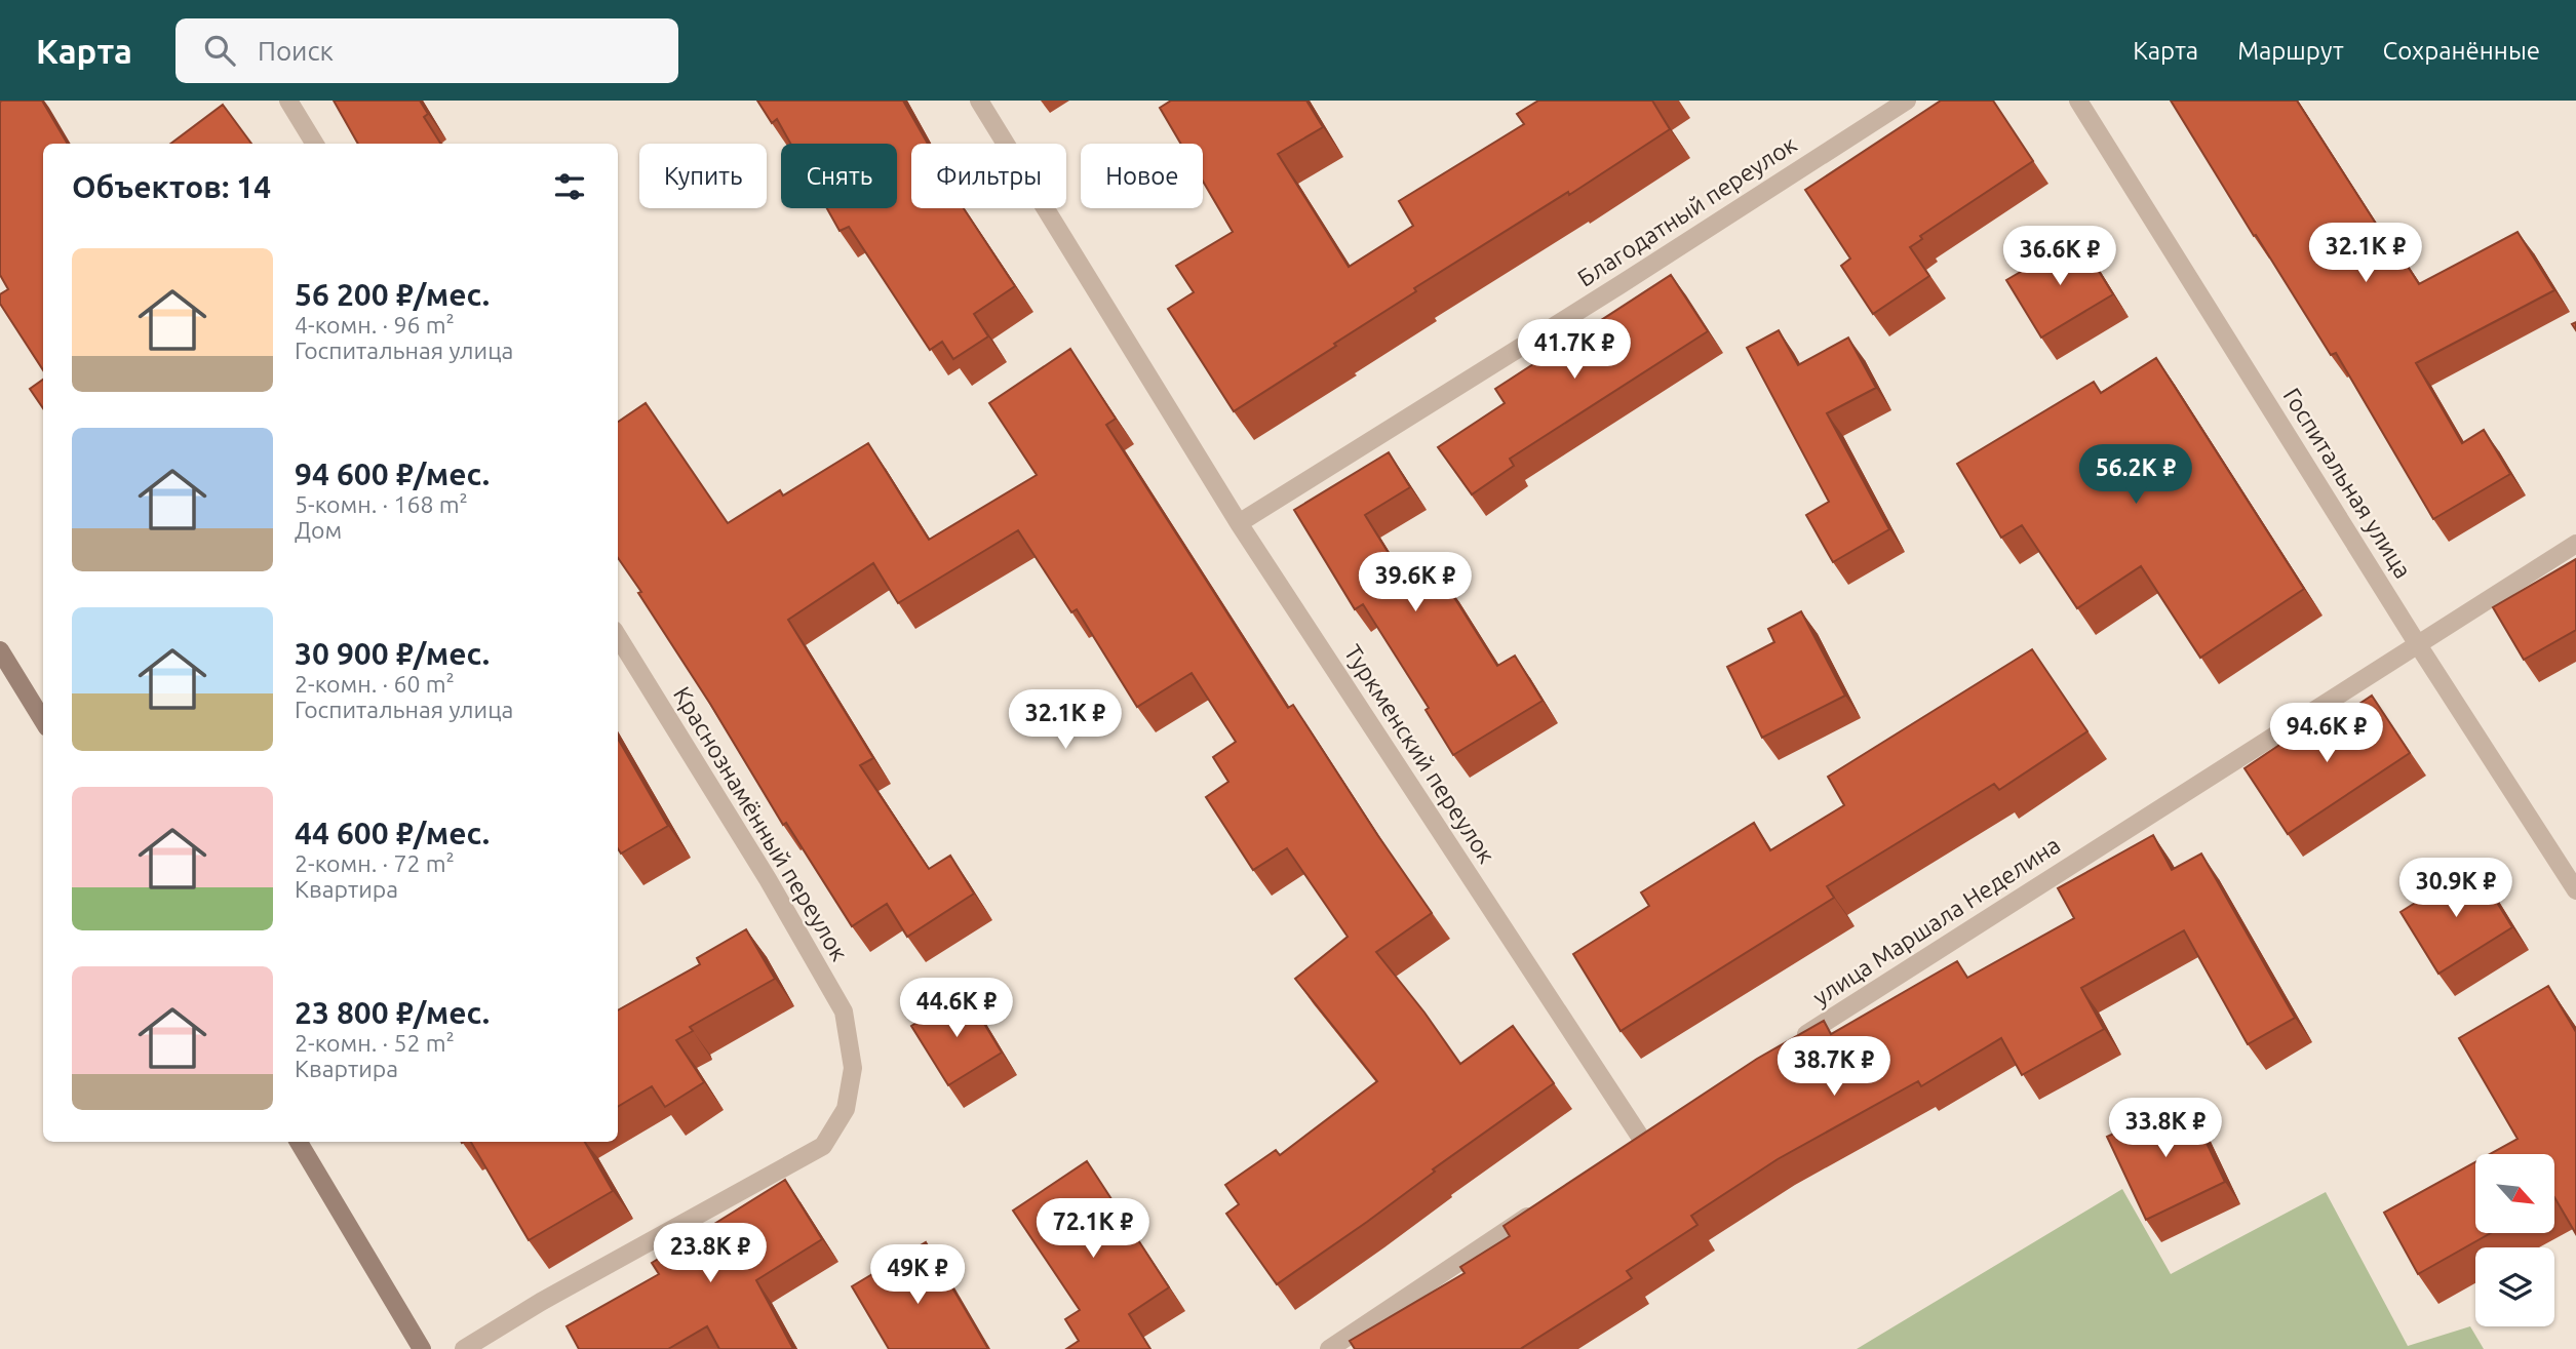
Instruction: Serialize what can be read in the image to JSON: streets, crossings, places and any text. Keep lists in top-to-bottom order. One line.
{"streets":{"street":["Благодатный переулок","Госпитальная улица","Туркменский переулок","Краснознамённый переулок","улица Маршала Неделина"]},"crossings":[["Благодатный переулок","Туркменский переулок"],["Госпитальная улица","улица Маршала Неделина"]],"north":"bottom right","page":{"header":"Карта","search":"Поиск","nav":["Карта","Маршрут","Сохранённые"],"chip":["Купить","Снять","Фильтры","Новое"],"heading":"Объектов: 14","price":["32.1K ₽","36.6K ₽","41.7K ₽","56.2K ₽","39.6K ₽","32.1K ₽","94.6K ₽","30.9K ₽","44.6K ₽","38.7K ₽","33.8K ₽","72.1K ₽","23.8K ₽","49K ₽"],"list":[{"name":"56 200 ₽/мес.","note":"4-комн. · 96 m² · Госпитальная улица"},{"name":"94 600 ₽/мес.","note":"5-комн. · 168 m² · Дом"},{"name":"30 900 ₽/мес.","note":"2-комн. · 60 m² · Госпитальная улица"},{"name":"44 600 ₽/мес.","note":"2-комн. · 72 m² · Квартира"},{"name":"23 800 ₽/мес.","note":"2-комн. · 52 m² · Квартира"}]}}
